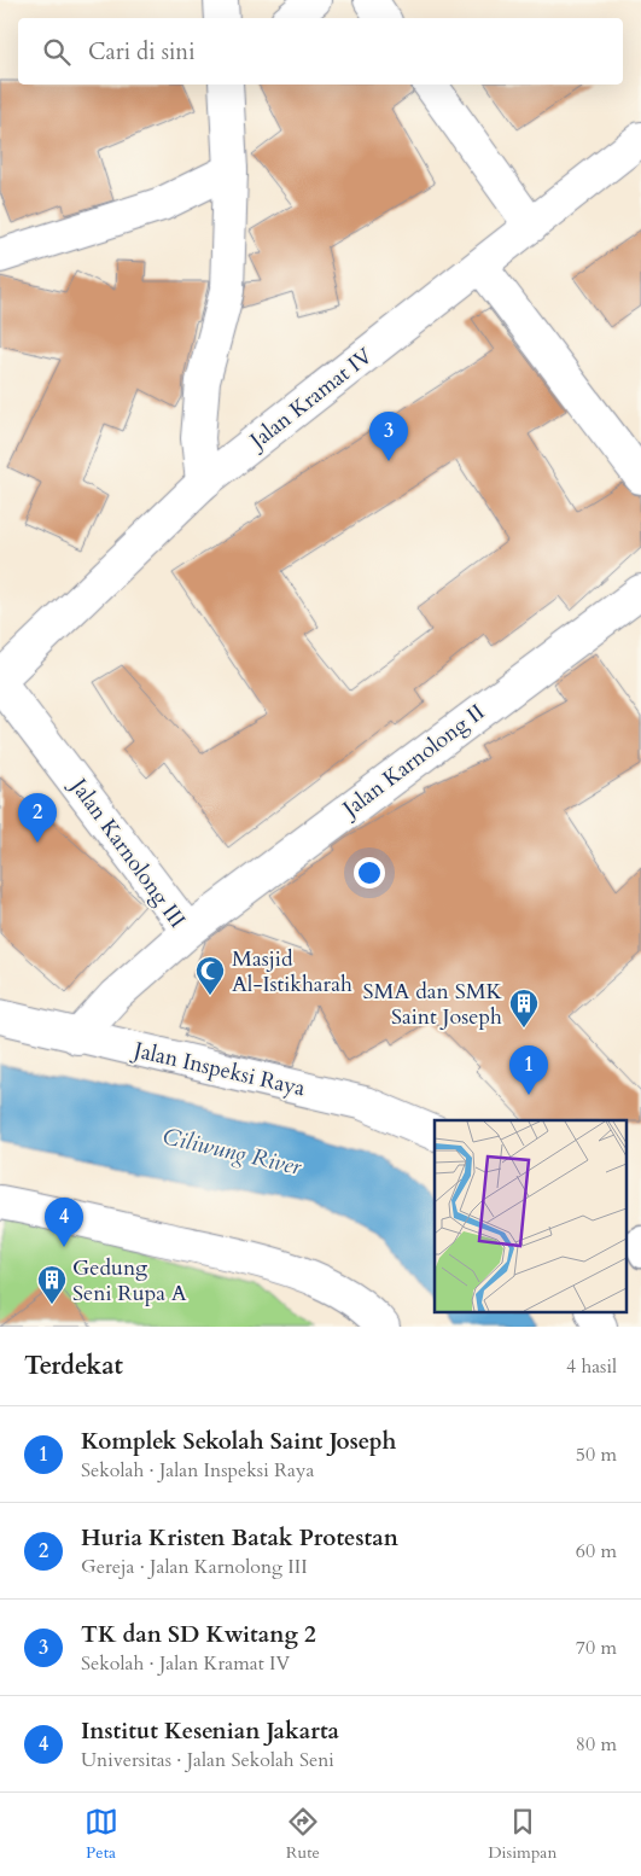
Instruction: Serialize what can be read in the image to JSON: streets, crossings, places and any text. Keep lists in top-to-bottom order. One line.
{"streets":{"street":["Jalan Kramat IV","Jalan Karnolong II","Jalan Karnolong III","Jalan Inspeksi Raya"]},"crossings":[["Jalan Karnolong II","Jalan Karnolong III"],["Jalan Karnolong III","Jalan Inspeksi Raya"]],"water":["Ciliwung River"],"places":{"mosque":["Masjid Al-Istikharah"],"building":["SMA dan SMK Saint Joseph","Gedung Seni Rupa A"]},"page":{"search":"Cari di sini","pins":["3","2","1","4"],"heading":["Terdekat","4 hasil"],"list":[{"mark":"1","name":"Komplek Sekolah Saint Joseph","note":"Sekolah · Jalan Inspeksi Raya","value":"50 m"},{"mark":"2","name":"Huria Kristen Batak Protestan","note":"Gereja · Jalan Karnolong III","value":"60 m"},{"mark":"3","name":"TK dan SD Kwitang 2","note":"Sekolah · Jalan Kramat IV","value":"70 m"},{"mark":"4","name":"Institut Kesenian Jakarta","note":"Universitas · Jalan Sekolah Seni","value":"80 m"}],"nav":["Peta","Rute","Disimpan"]}}
